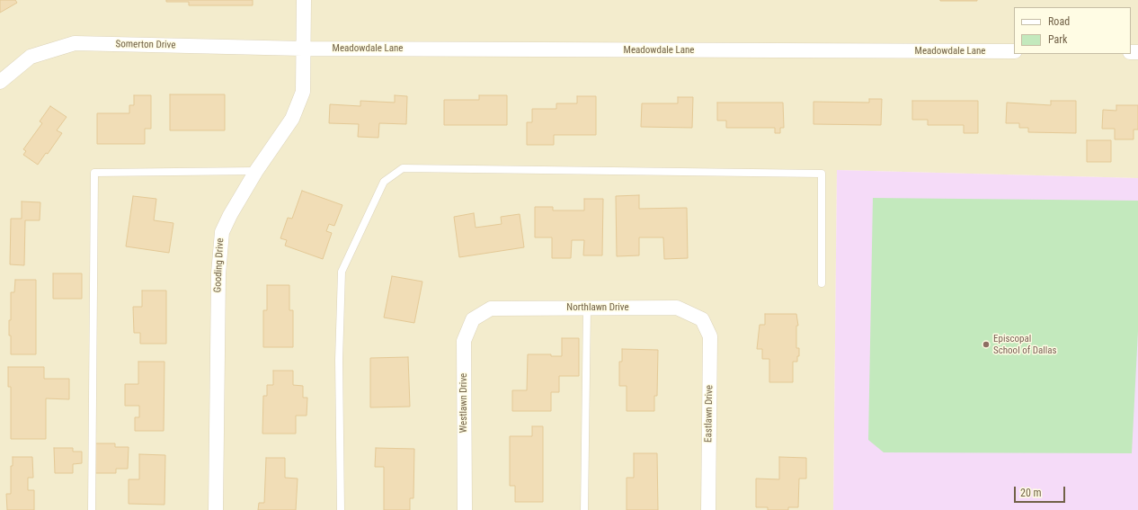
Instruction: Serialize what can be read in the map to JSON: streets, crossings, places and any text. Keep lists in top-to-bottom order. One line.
{"streets":{"street":["Somerton Drive","Meadowdale Lane","Gooding Drive","Northlawn Drive","Westlawn Drive","Eastlawn Drive"]},"crossings":[["Somerton Drive","Meadowdale Lane"],["Somerton Drive","Gooding Drive"],["Meadowdale Lane","Gooding Drive"],["Northlawn Drive","Westlawn Drive"],["Northlawn Drive","Eastlawn Drive"]],"places":["Episcopal School of Dallas"],"legend":["Road","Park"],"scale_bar":"20 m"}
